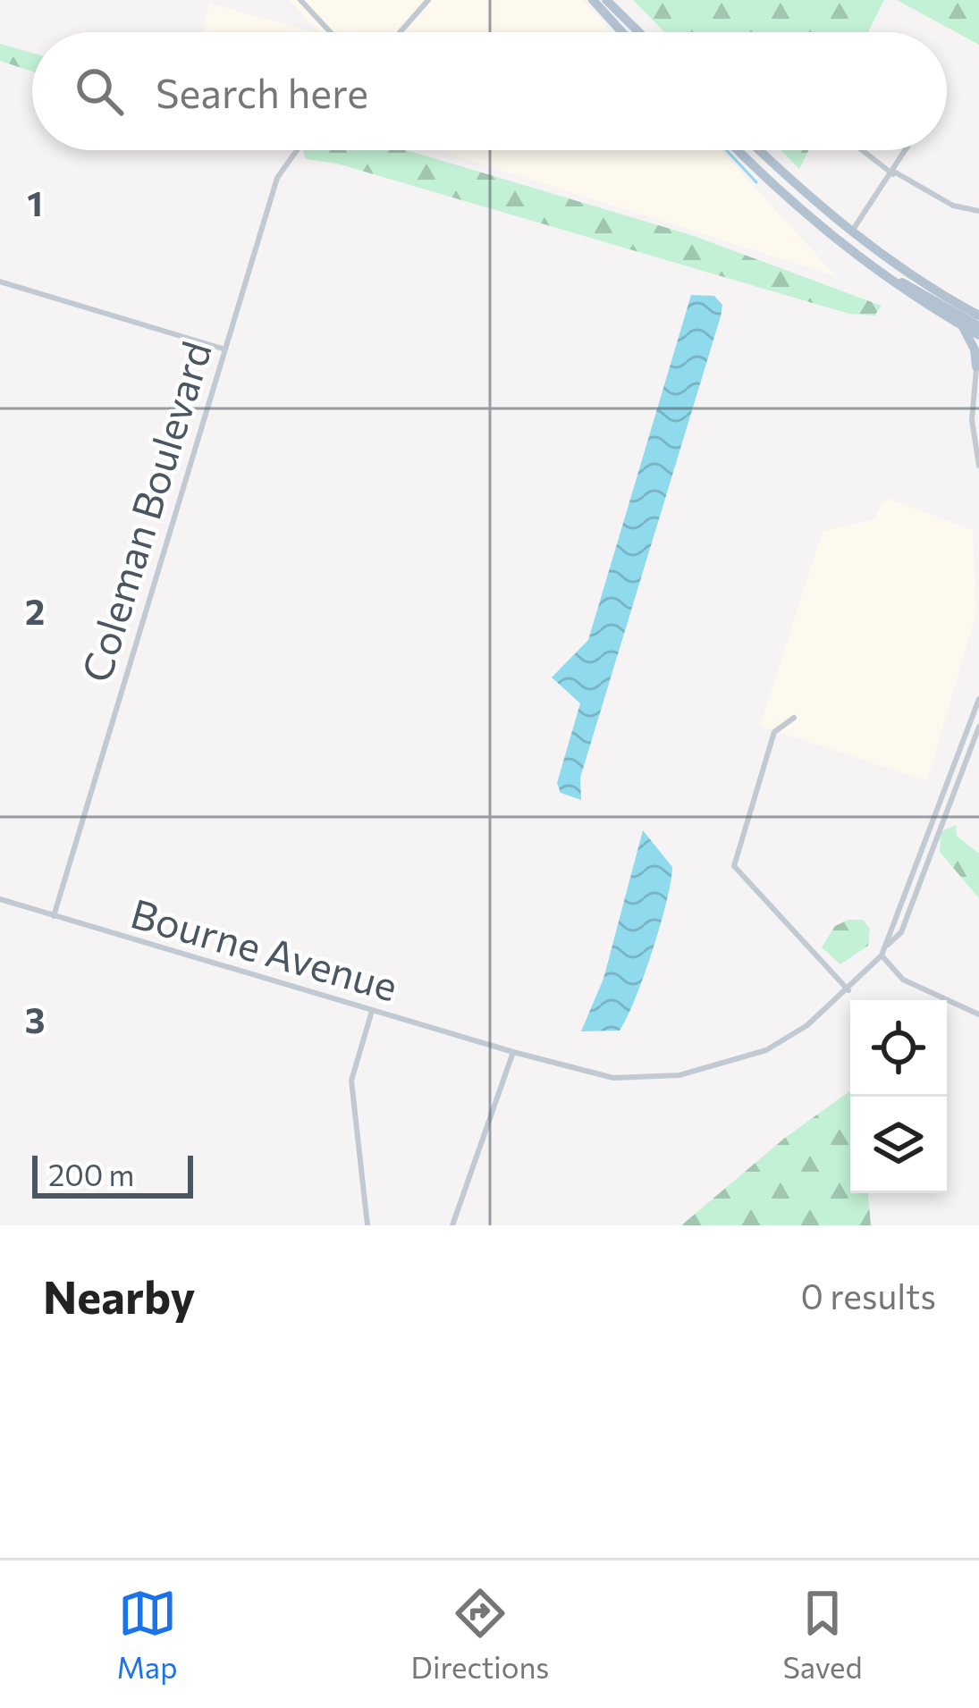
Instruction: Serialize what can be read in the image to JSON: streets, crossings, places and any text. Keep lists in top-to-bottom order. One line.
{"streets":{"street":["Coleman Boulevard","Bourne Avenue"]},"crossings":[["Coleman Boulevard","Bourne Avenue"]],"scale_bar":"200 m","page":{"search":"Search here","scale":"200 m","heading":["Nearby","0 results"],"nav":["Map","Directions","Saved"]},"grid":{"rows":["1","2","3"]}}
